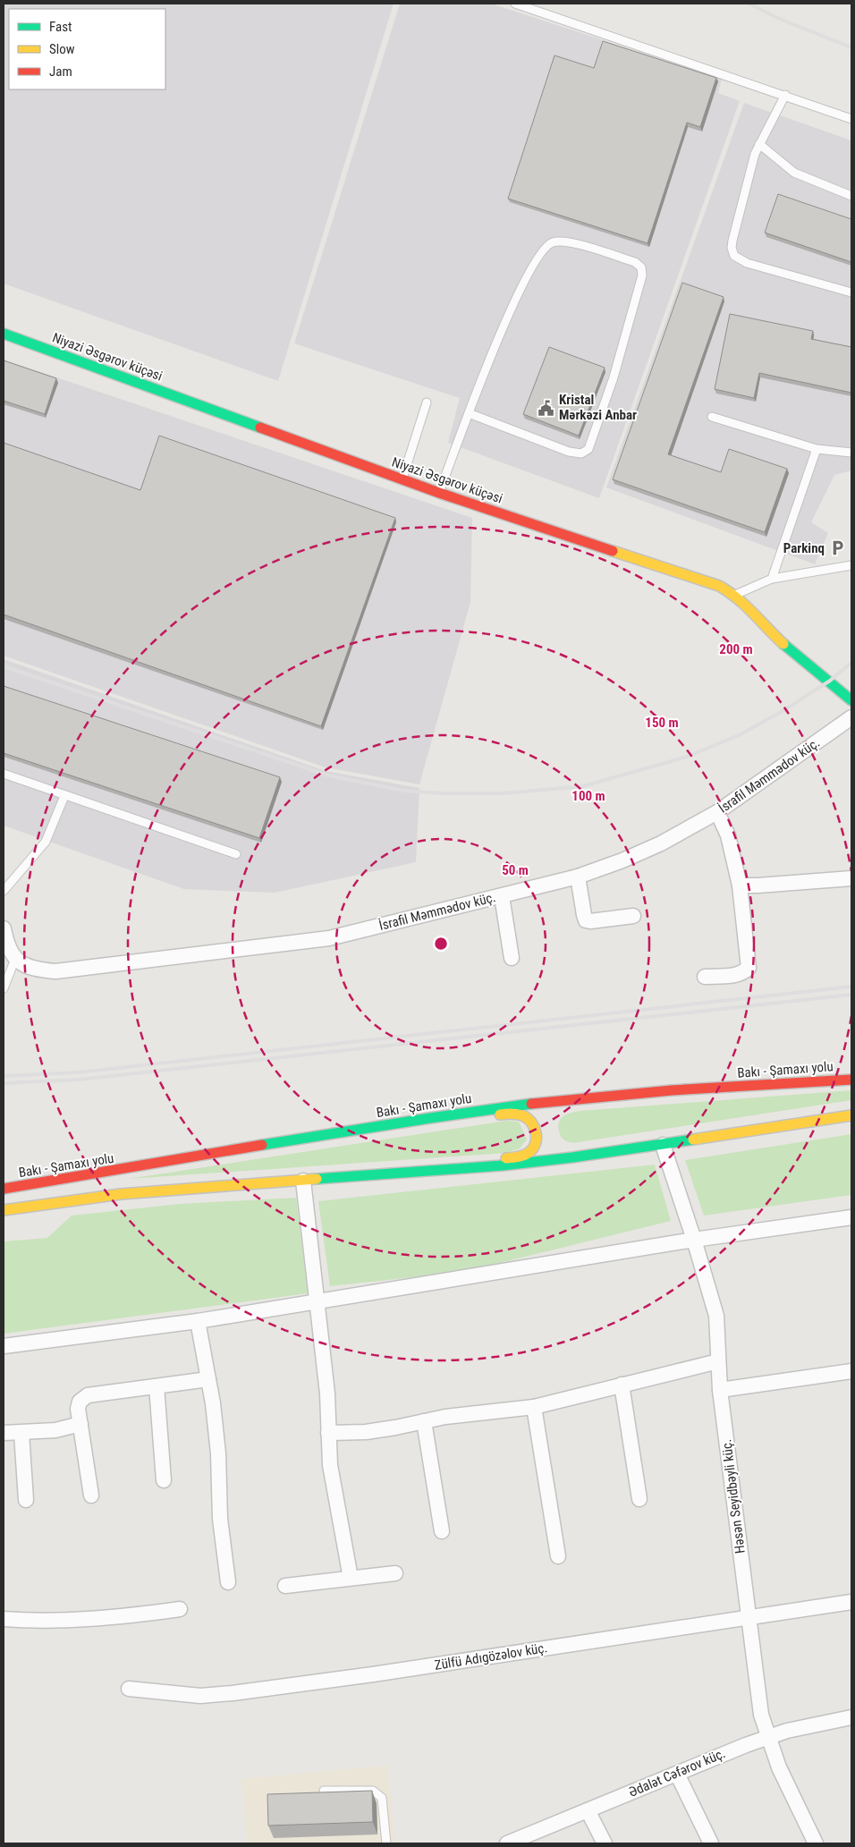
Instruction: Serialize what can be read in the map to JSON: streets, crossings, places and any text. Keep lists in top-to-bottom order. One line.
{"streets":{"main road":["Niyazi Əsgərov küçəsi","Bakı - Şamaxı yolu"],"street":["İsrafil Məmmədov küç.","Həsən Seyidbəyli küç.","Zülfü Adıgözəlov küç.","Ədalət Cəfərov küç."]},"crossings":[["Həsən Seyidbəyli küç.","Zülfü Adıgözəlov küç."],["Həsən Seyidbəyli küç.","Ədalət Cəfərov küç."]],"places":{"public building":["Kristal Mərkəzi Anbar"],"parking":["Parkinq"]},"legend":["Fast","Slow","Jam"],"rings":["200 m","150 m","100 m","50 m"]}
